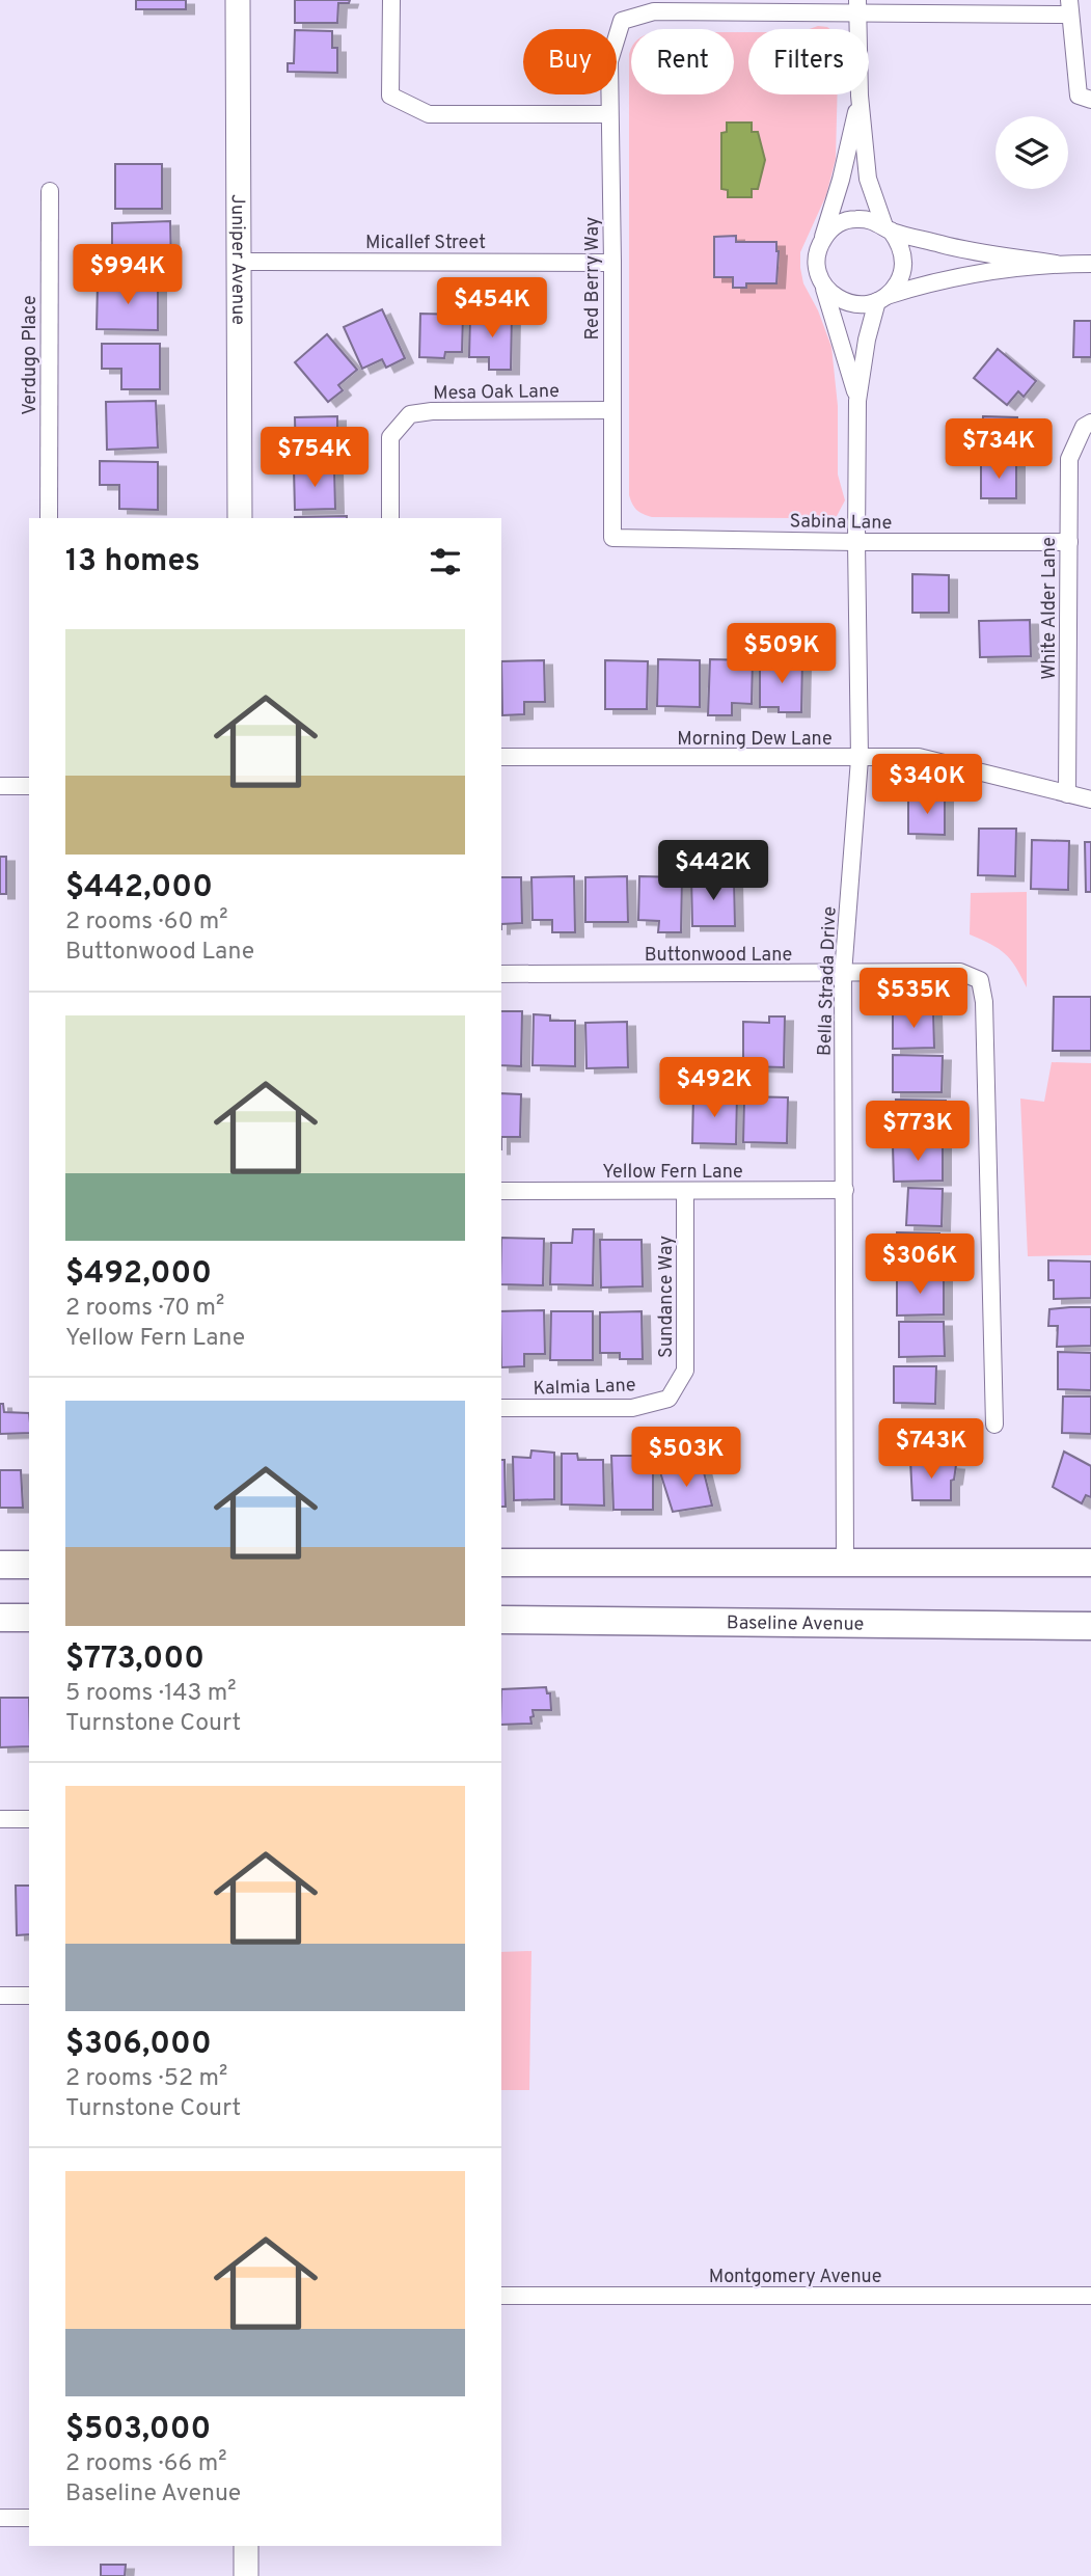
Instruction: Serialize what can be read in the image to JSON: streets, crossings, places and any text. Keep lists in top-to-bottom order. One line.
{"streets":{"main road":["Baseline Avenue"],"street":["Micallef Street","Juniper Avenue","Red Berry Way","Verdugo Place","Mesa Oak Lane","Sabina Lane","White Alder Lane","Morning Dew Lane","Buttonwood Lane","Bella Strada Drive","Yellow Fern Lane","Sundance Way","Kalmia Lane","Montgomery Avenue"]},"crossings":[["Micallef Street","Juniper Avenue"],["Micallef Street","Red Berry Way"],["Red Berry Way","Mesa Oak Lane"],["Red Berry Way","Sabina Lane"],["Sabina Lane","White Alder Lane"],["Sabina Lane","Bella Strada Drive"],["White Alder Lane","Morning Dew Lane"],["Morning Dew Lane","Bella Strada Drive"],["Buttonwood Lane","Bella Strada Drive"],["Bella Strada Drive","Yellow Fern Lane"],["Yellow Fern Lane","Sundance Way"],["Sundance Way","Kalmia Lane"]],"page":{"chip":["Buy","Rent","Filters"],"price":["$994K","$454K","$734K","$754K","$509K","$340K","$442K","$535K","$492K","$773K","$306K","$743K","$503K"],"heading":"13 homes","list":[{"name":"$442,000","note":"2 rooms · 60 m² · Buttonwood Lane"},{"name":"$492,000","note":"2 rooms · 70 m² · Yellow Fern Lane"},{"name":"$773,000","note":"5 rooms · 143 m² · Turnstone Court"},{"name":"$306,000","note":"2 rooms · 52 m² · Turnstone Court"},{"name":"$503,000","note":"2 rooms · 66 m² · Baseline Avenue"}]}}
